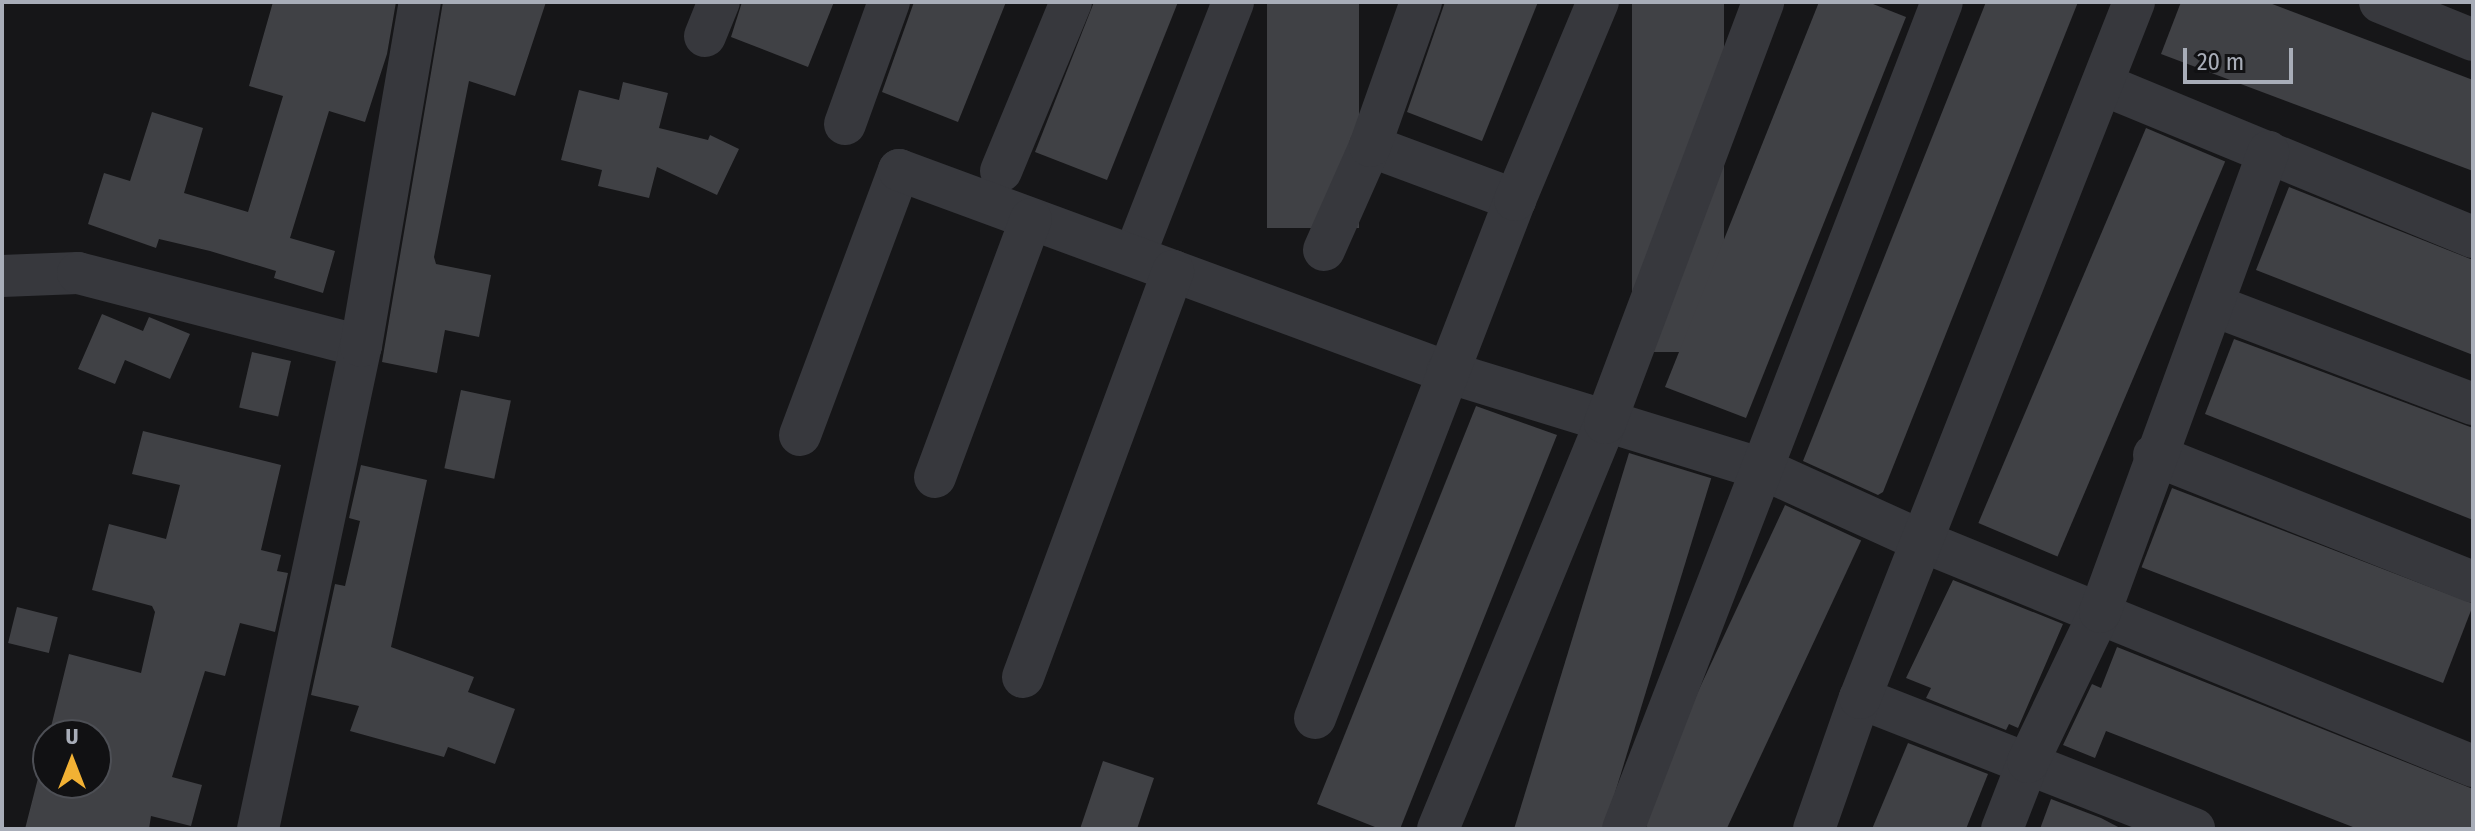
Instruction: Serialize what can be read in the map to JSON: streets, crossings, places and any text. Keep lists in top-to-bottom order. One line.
{"scale_bar":"20 m","north":"top"}
